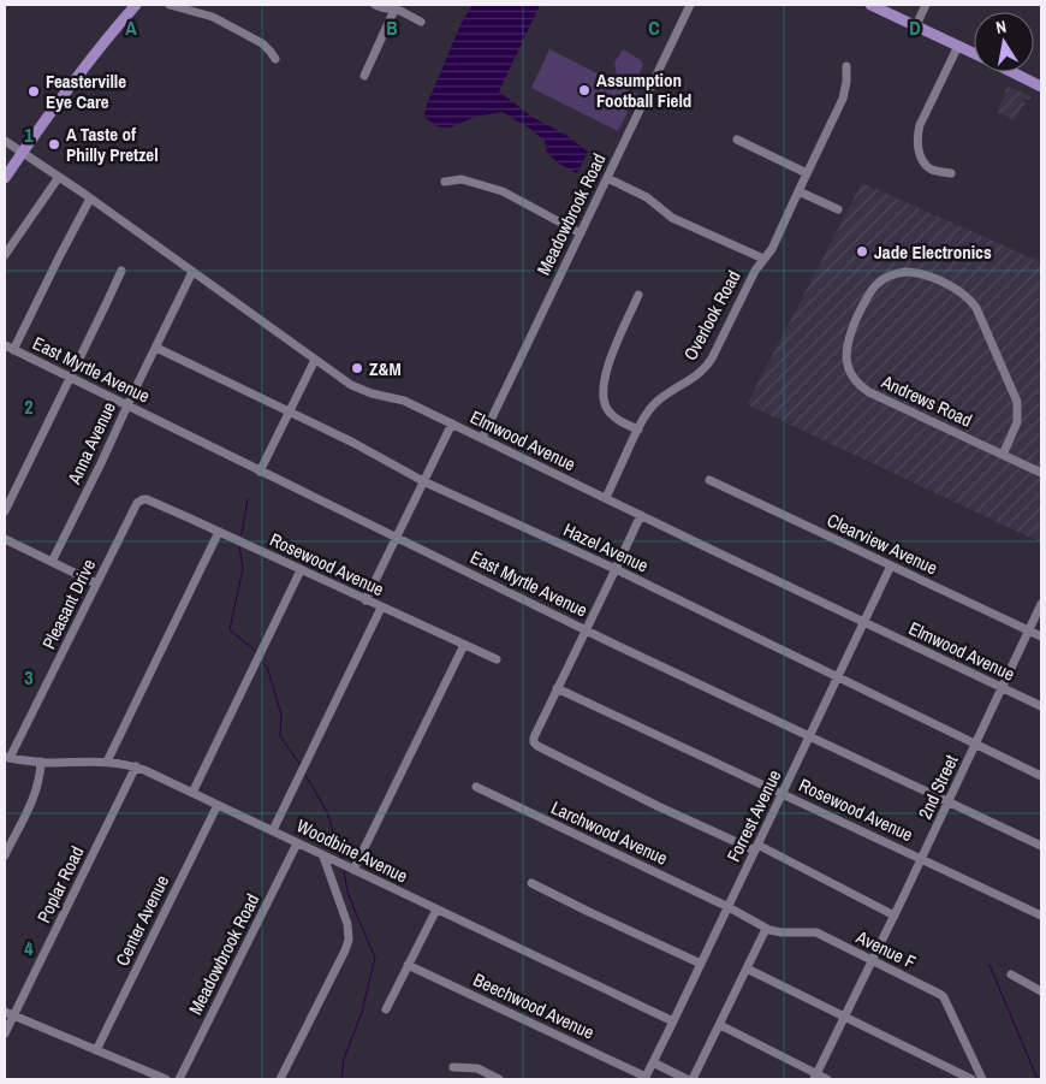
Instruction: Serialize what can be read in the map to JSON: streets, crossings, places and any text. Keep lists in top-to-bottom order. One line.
{"streets":{"street":["Meadowbrook Road","Overlook Road","East Myrtle Avenue","Andrews Road","Elmwood Avenue","Anna Avenue","Clearview Avenue","Hazel Avenue","Rosewood Avenue","Pleasant Drive","2nd Street","Forrest Avenue","Larchwood Avenue","Woodbine Avenue","Poplar Road","Center Avenue","Avenue F","Beechwood Avenue"]},"crossings":[["Meadowbrook Road","Elmwood Avenue"],["Meadowbrook Road","Woodbine Avenue"],["Overlook Road","Elmwood Avenue"],["East Myrtle Avenue","Anna Avenue"],["East Myrtle Avenue","2nd Street"],["East Myrtle Avenue","Forrest Avenue"],["Elmwood Avenue","Anna Avenue"],["Elmwood Avenue","2nd Street"],["Elmwood Avenue","Forrest Avenue"],["Anna Avenue","Hazel Avenue"],["Clearview Avenue","2nd Street"],["Clearview Avenue","Forrest Avenue"],["Hazel Avenue","2nd Street"],["Hazel Avenue","Forrest Avenue"],["Rosewood Avenue","Pleasant Drive"],["Rosewood Avenue","2nd Street"],["Rosewood Avenue","Forrest Avenue"],["Pleasant Drive","Woodbine Avenue"],["2nd Street","Avenue F"],["Forrest Avenue","Larchwood Avenue"],["Forrest Avenue","Woodbine Avenue"],["Forrest Avenue","Avenue F"],["Forrest Avenue","Beechwood Avenue"],["Larchwood Avenue","Avenue F"],["Woodbine Avenue","Poplar Road"],["Woodbine Avenue","Center Avenue"]],"places":["Assumption Football Field","Feasterville Eye Care","A Taste of Philly Pretzel","Jade Electronics","Z&M"],"north":"top","grid":{"columns":["A","B","C","D"],"rows":["1","2","3","4"]}}
